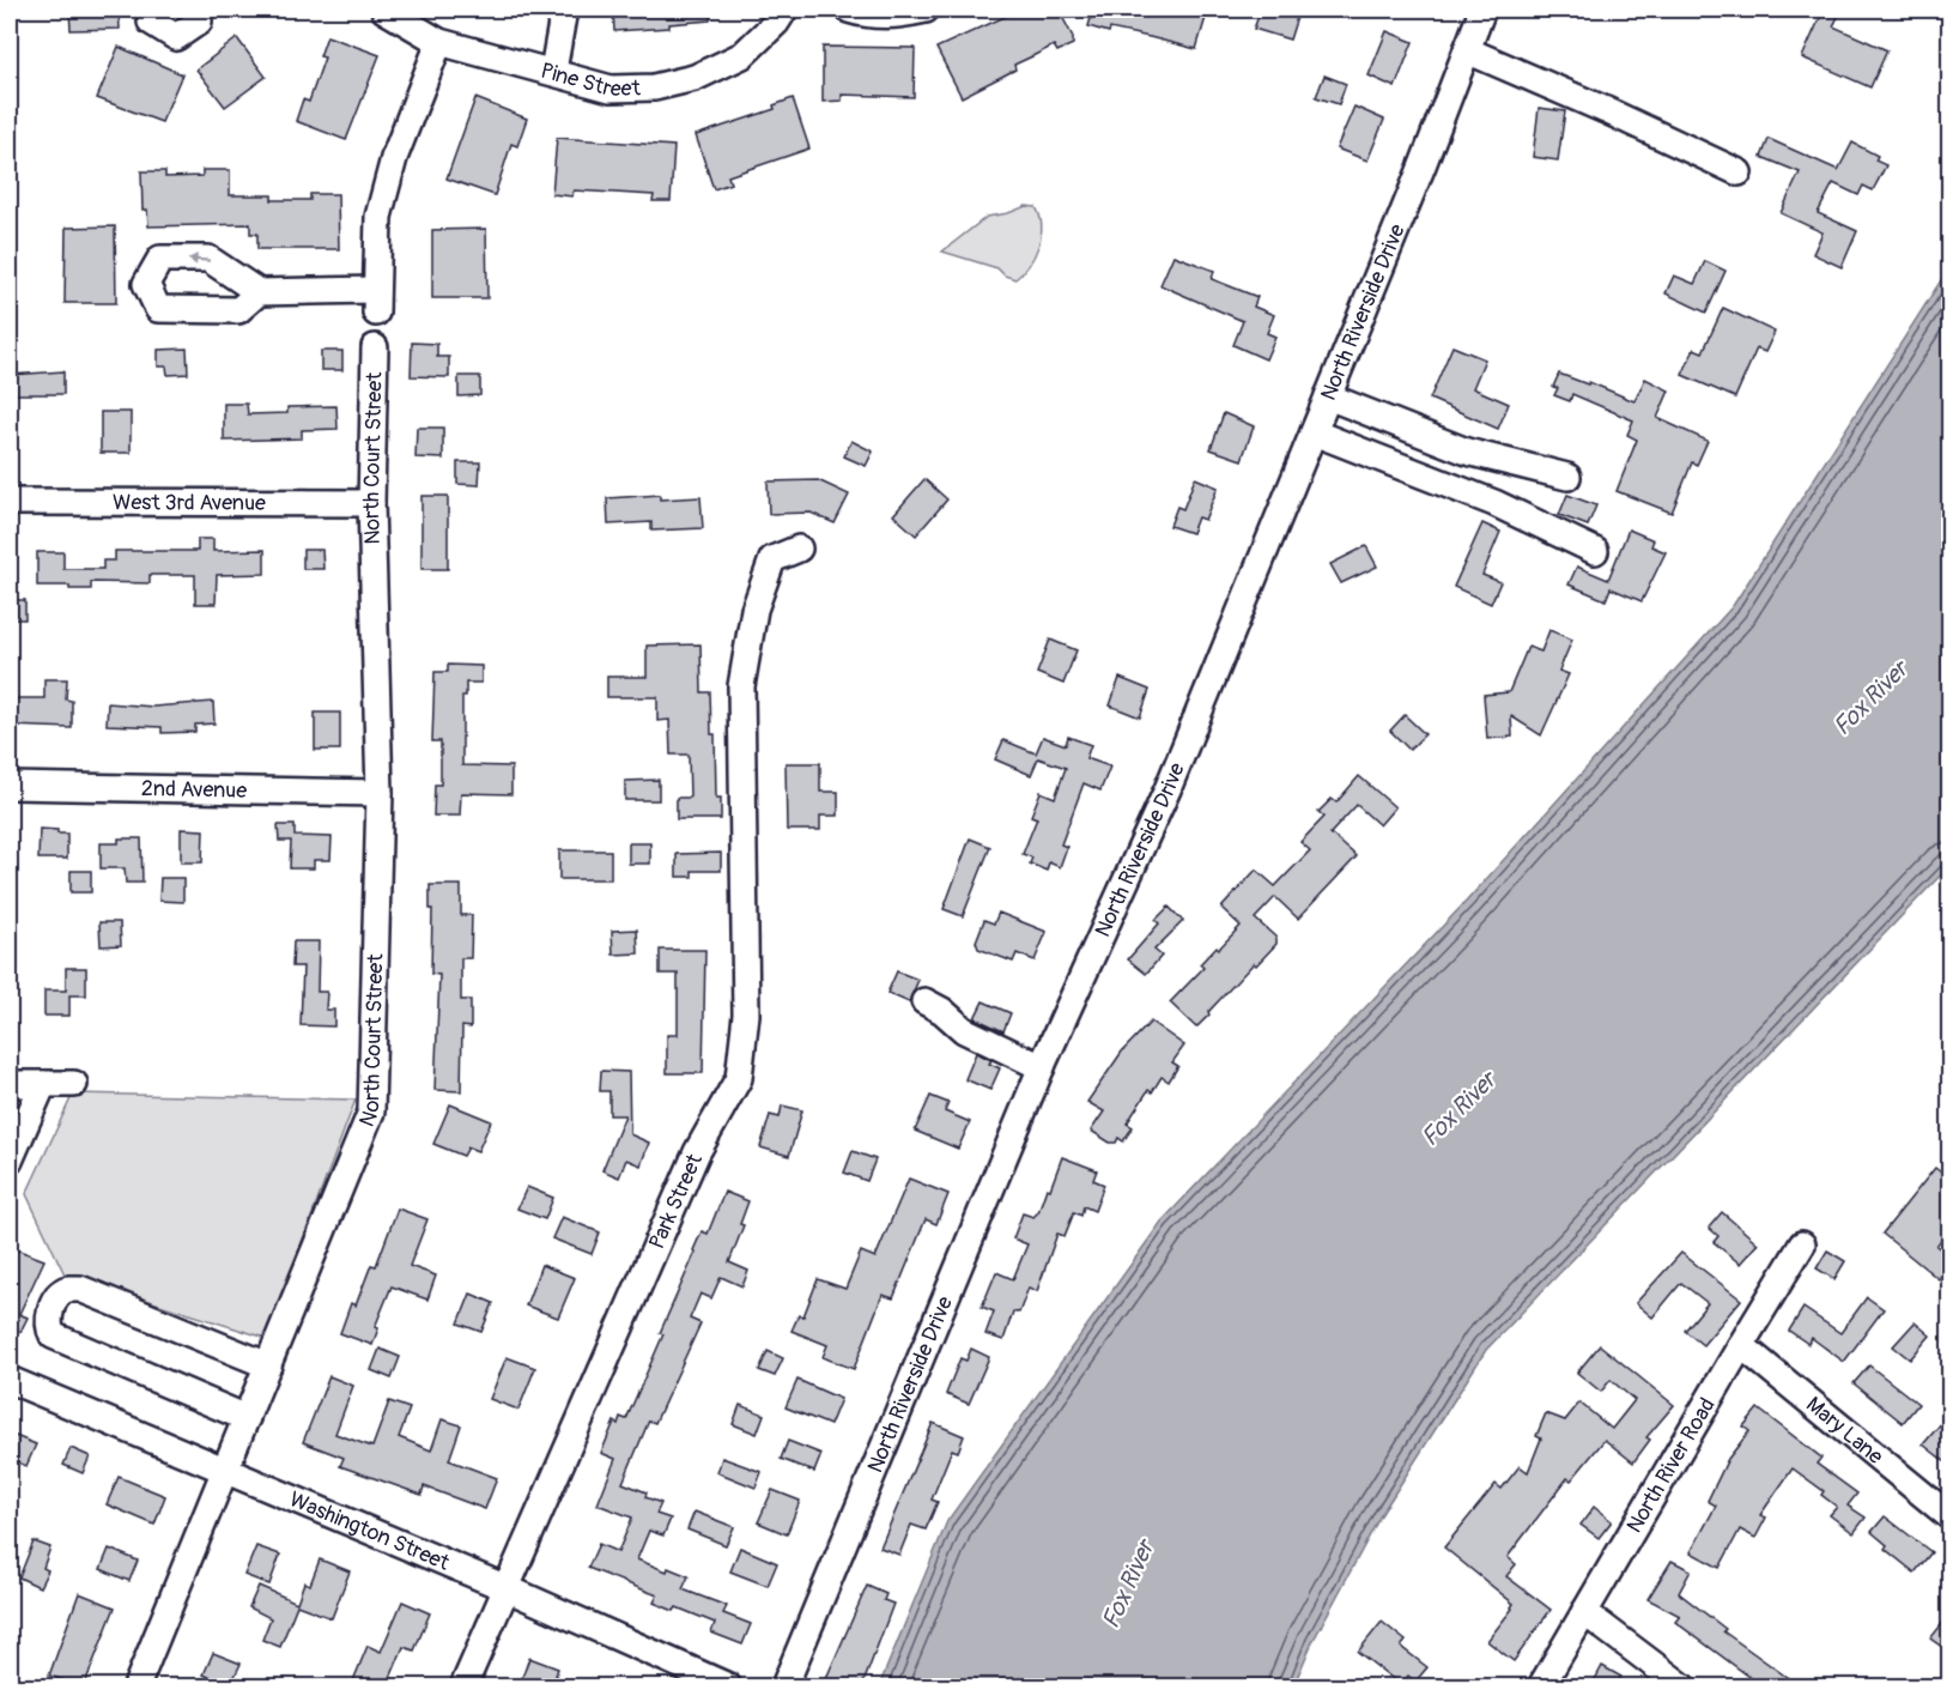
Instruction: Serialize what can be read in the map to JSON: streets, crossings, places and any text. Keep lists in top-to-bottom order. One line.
{"streets":{"street":["Pine Street","North Riverside Drive","North Court Street","West 3rd Avenue","2nd Avenue","Park Street","Mary Lane","North River Road","Washington Street"]},"crossings":[["North Court Street","West 3rd Avenue"],["North Court Street","2nd Avenue"],["North Court Street","Washington Street"],["Park Street","Washington Street"],["Mary Lane","North River Road"]],"water":["Fox River"]}
